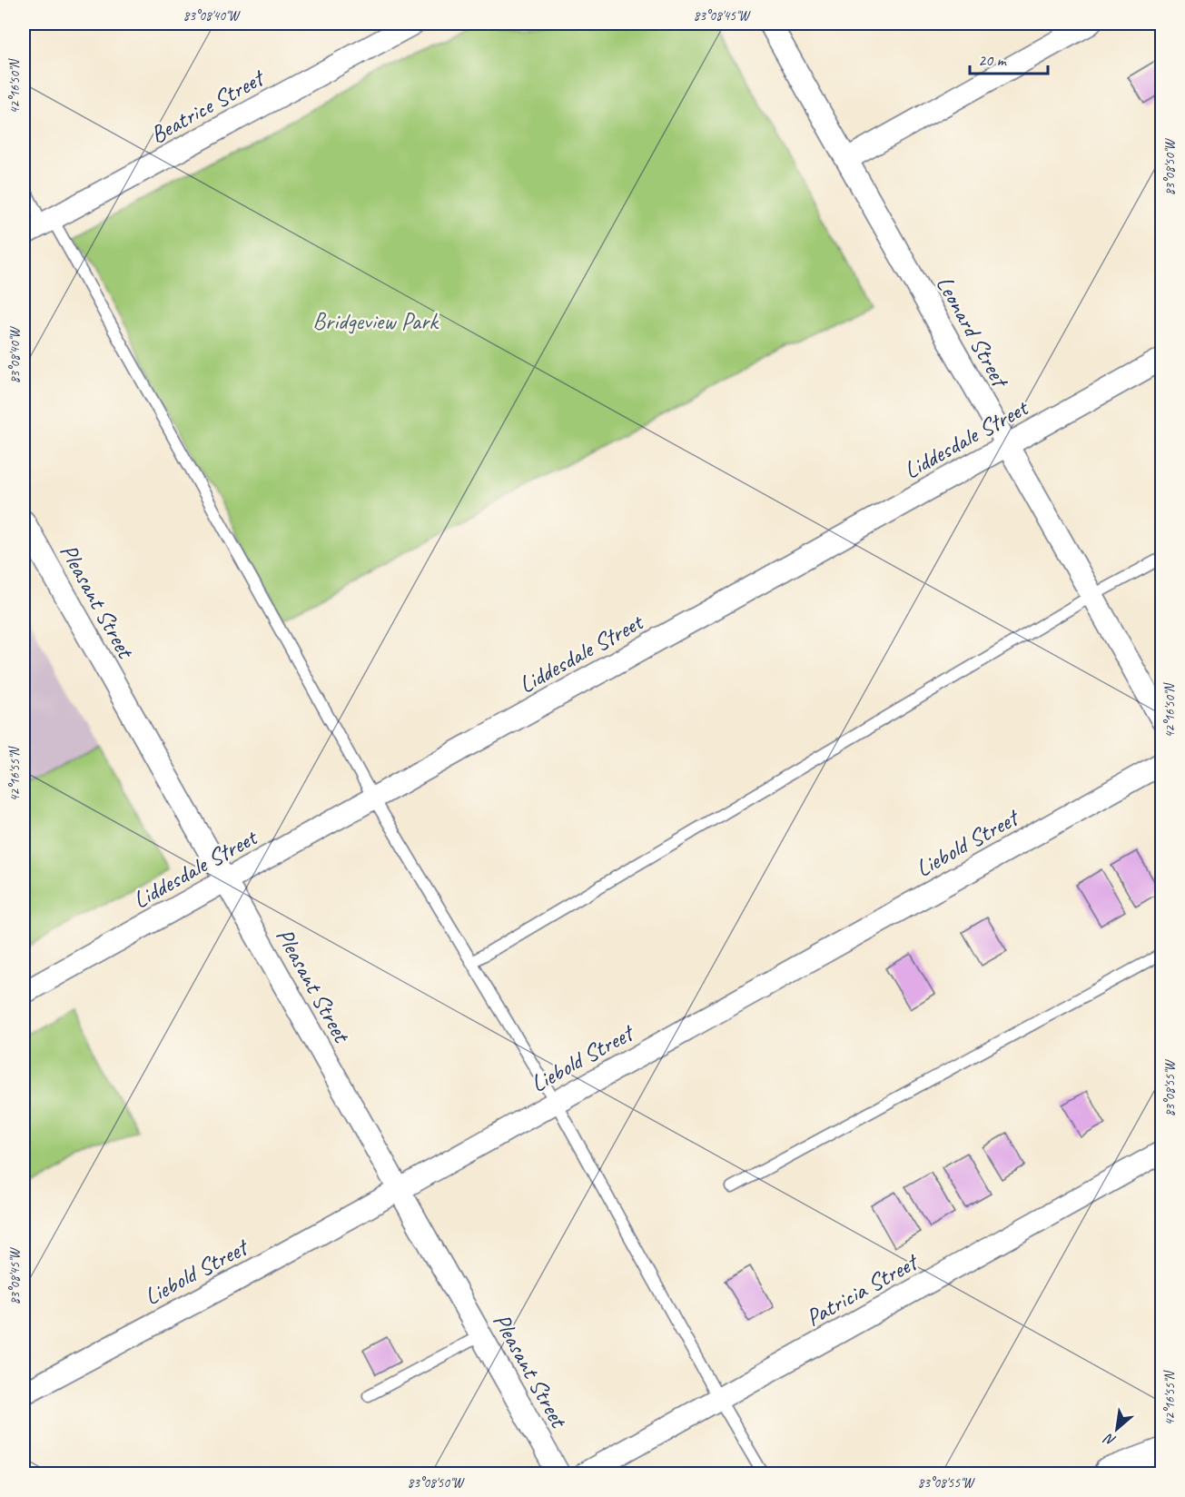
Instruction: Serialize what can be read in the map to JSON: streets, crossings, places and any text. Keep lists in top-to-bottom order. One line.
{"streets":{"street":["Beatrice Street","Leonard Street","Liddesdale Street","Pleasant Street","Liebold Street","Patricia Street"]},"crossings":[["Leonard Street","Liddesdale Street"],["Liddesdale Street","Pleasant Street"],["Pleasant Street","Liebold Street"]],"parks":["Bridgeview Park"],"scale_bar":"20 m","north":"bottom left","coordinates":["83°08'40\"W","83°08'45\"W","42°16'50\"N","83°08'50\"W","42°16'55\"N","83°08'55\"W"]}
